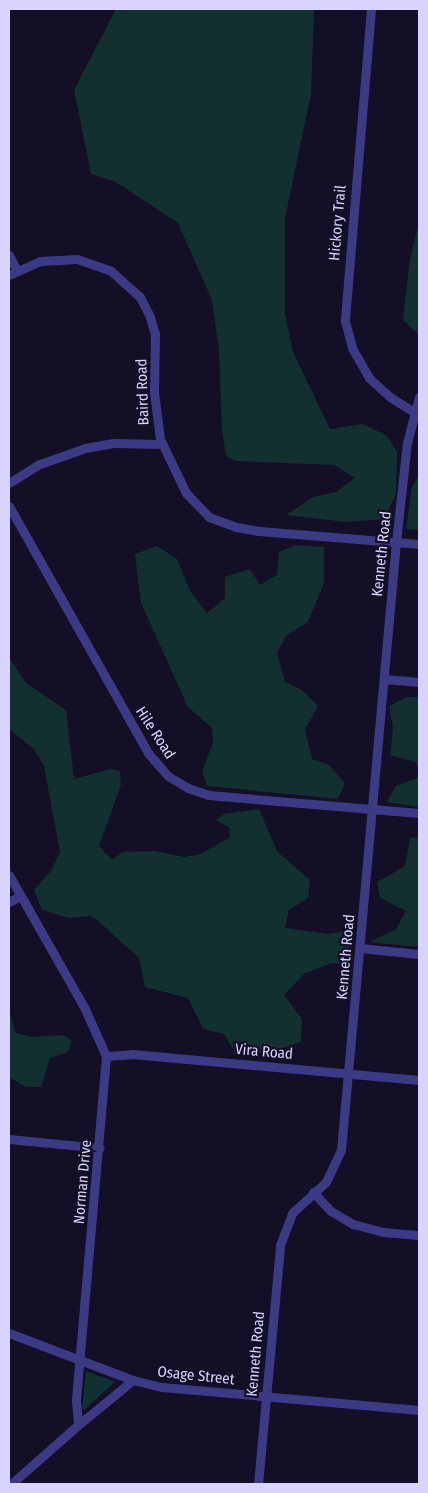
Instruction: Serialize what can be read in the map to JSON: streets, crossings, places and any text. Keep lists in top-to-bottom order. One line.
{"streets":{"street":["Hickory Trail","Baird Road","Kenneth Road","Hile Road","Vira Road","Norman Drive","Osage Street"]},"crossings":[["Hickory Trail","Kenneth Road"],["Baird Road","Kenneth Road"],["Kenneth Road","Hile Road"],["Kenneth Road","Vira Road"],["Kenneth Road","Osage Street"],["Vira Road","Norman Drive"],["Norman Drive","Osage Street"]]}
